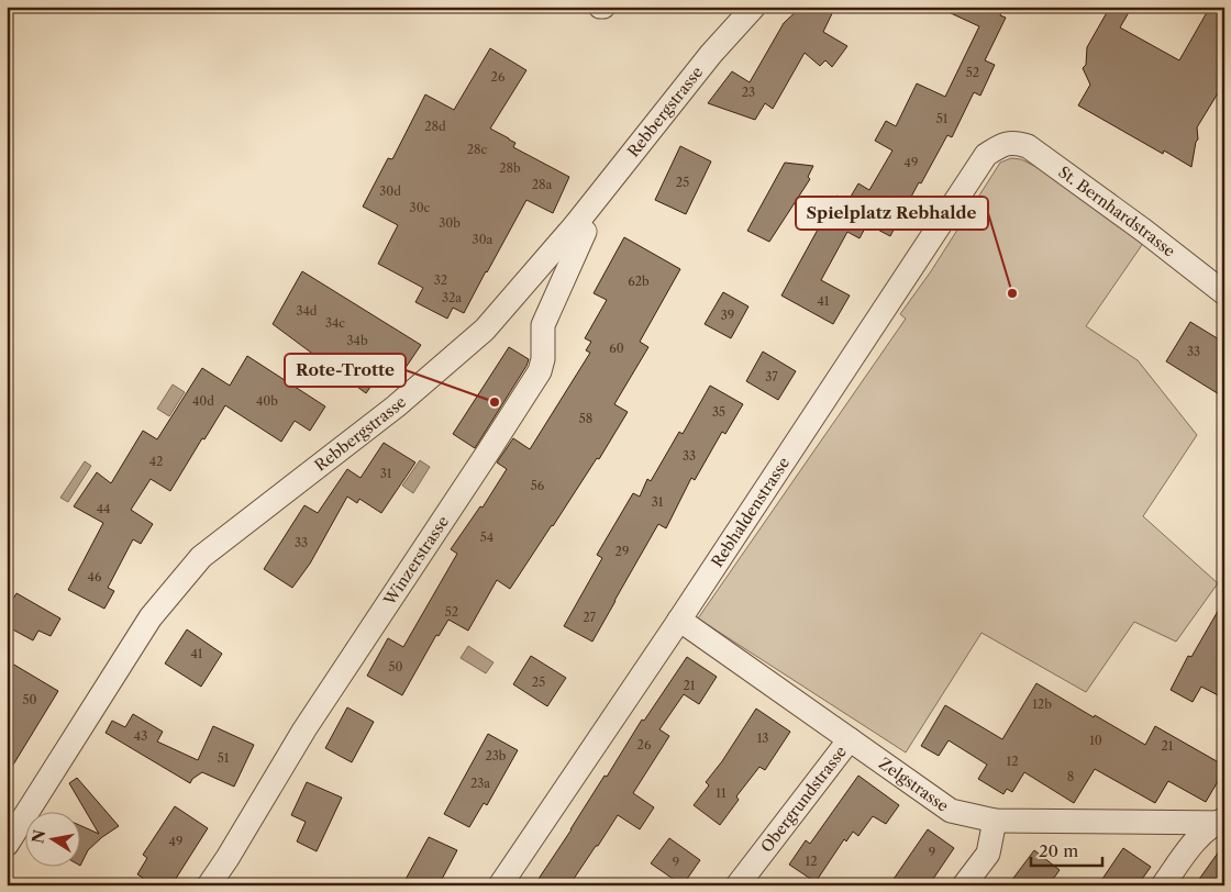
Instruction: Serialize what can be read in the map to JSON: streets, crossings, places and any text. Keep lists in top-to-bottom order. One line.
{"streets":{"street":["Rebbergstrasse","St. Bernhardstrasse","Rebhaldenstrasse","Winzerstrasse","Zelgstrasse","Obergrundstrasse"]},"crossings":[["Rebbergstrasse","Winzerstrasse"],["St. Bernhardstrasse","Rebhaldenstrasse"],["Rebhaldenstrasse","Zelgstrasse"],["Zelgstrasse","Obergrundstrasse"]],"places":["Spielplatz Rebhalde","Rote-Trotte"],"house_numbers":["52","26","23","51","28d","28c","49","28b","25","28a","30d","30c","30b","30a","32","62b","32a","41","34d","39","34c","34b","60","33","37","40d","40b","35","58","33","42","31","56","31","44","54","33","29","46","52","27","41","50","25","21","50","12b","43","13","10","26","21","23b","51","12","8","23a","11","49","9","12","9"],"scale_bar":"20 m","north":"left"}
